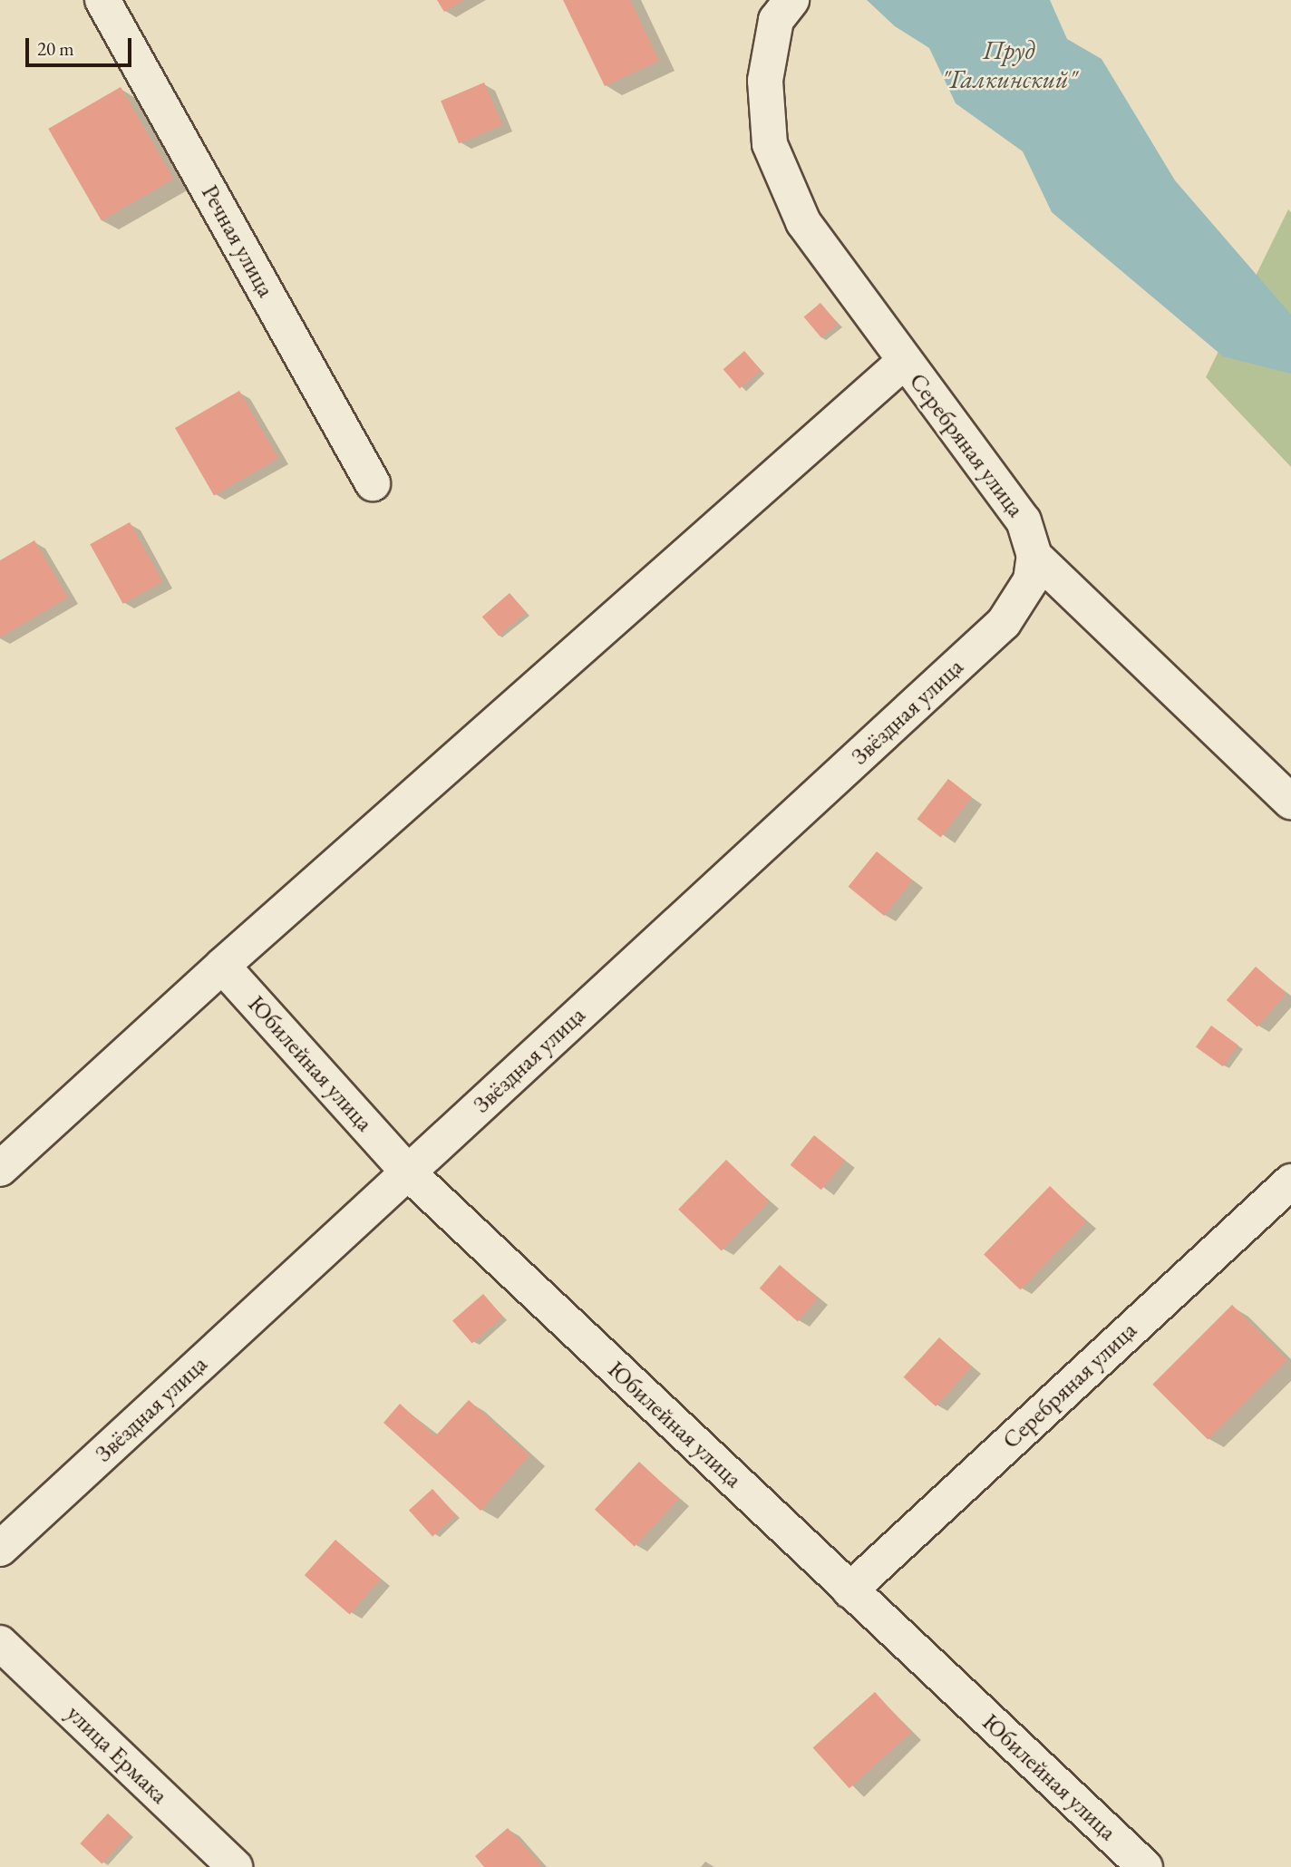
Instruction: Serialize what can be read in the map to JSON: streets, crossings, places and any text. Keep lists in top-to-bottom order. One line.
{"streets":{"street":["Речная улица","Серебряная улица","Звёздная улица","Юбилейная улица","улица Ермака"]},"crossings":[["Серебряная улица","Звёздная улица"],["Серебряная улица","Юбилейная улица"],["Звёздная улица","Юбилейная улица"]],"water":["Пруд \"Галкинский\""],"scale_bar":"20 m"}
